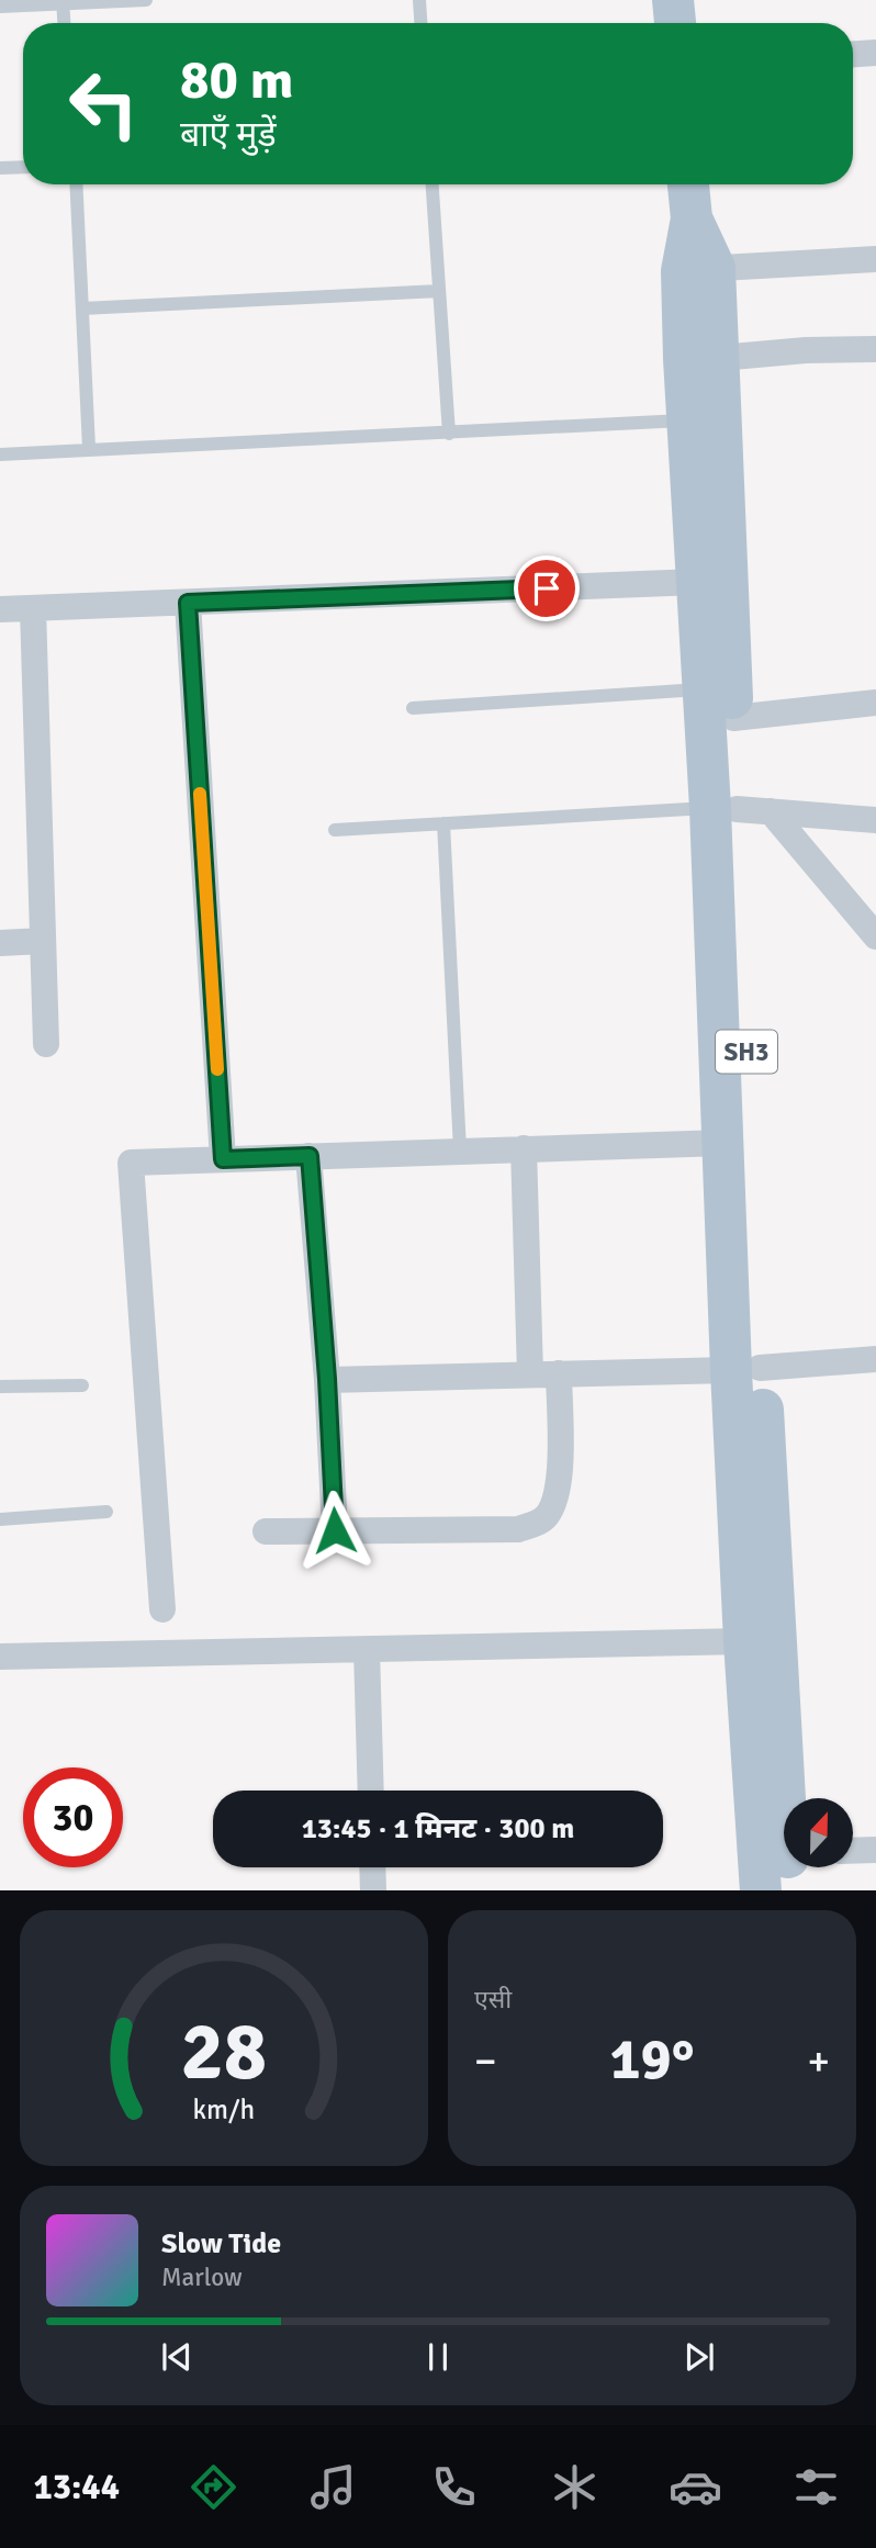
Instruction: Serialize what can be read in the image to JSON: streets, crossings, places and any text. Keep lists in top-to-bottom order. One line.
{"streets":{"main road":["SH3"]},"north":"top","page":{"turn":["80 m","बाएँ मुड़ें"],"limit":"30","trip":"13:45 · 1 मिनट · 300 m","tile":"एसी","heat":["−","19°","+"],"song":["Slow Tide","Marlow"],"tabs":"13:44","gauge":["28","km/h"]}}
